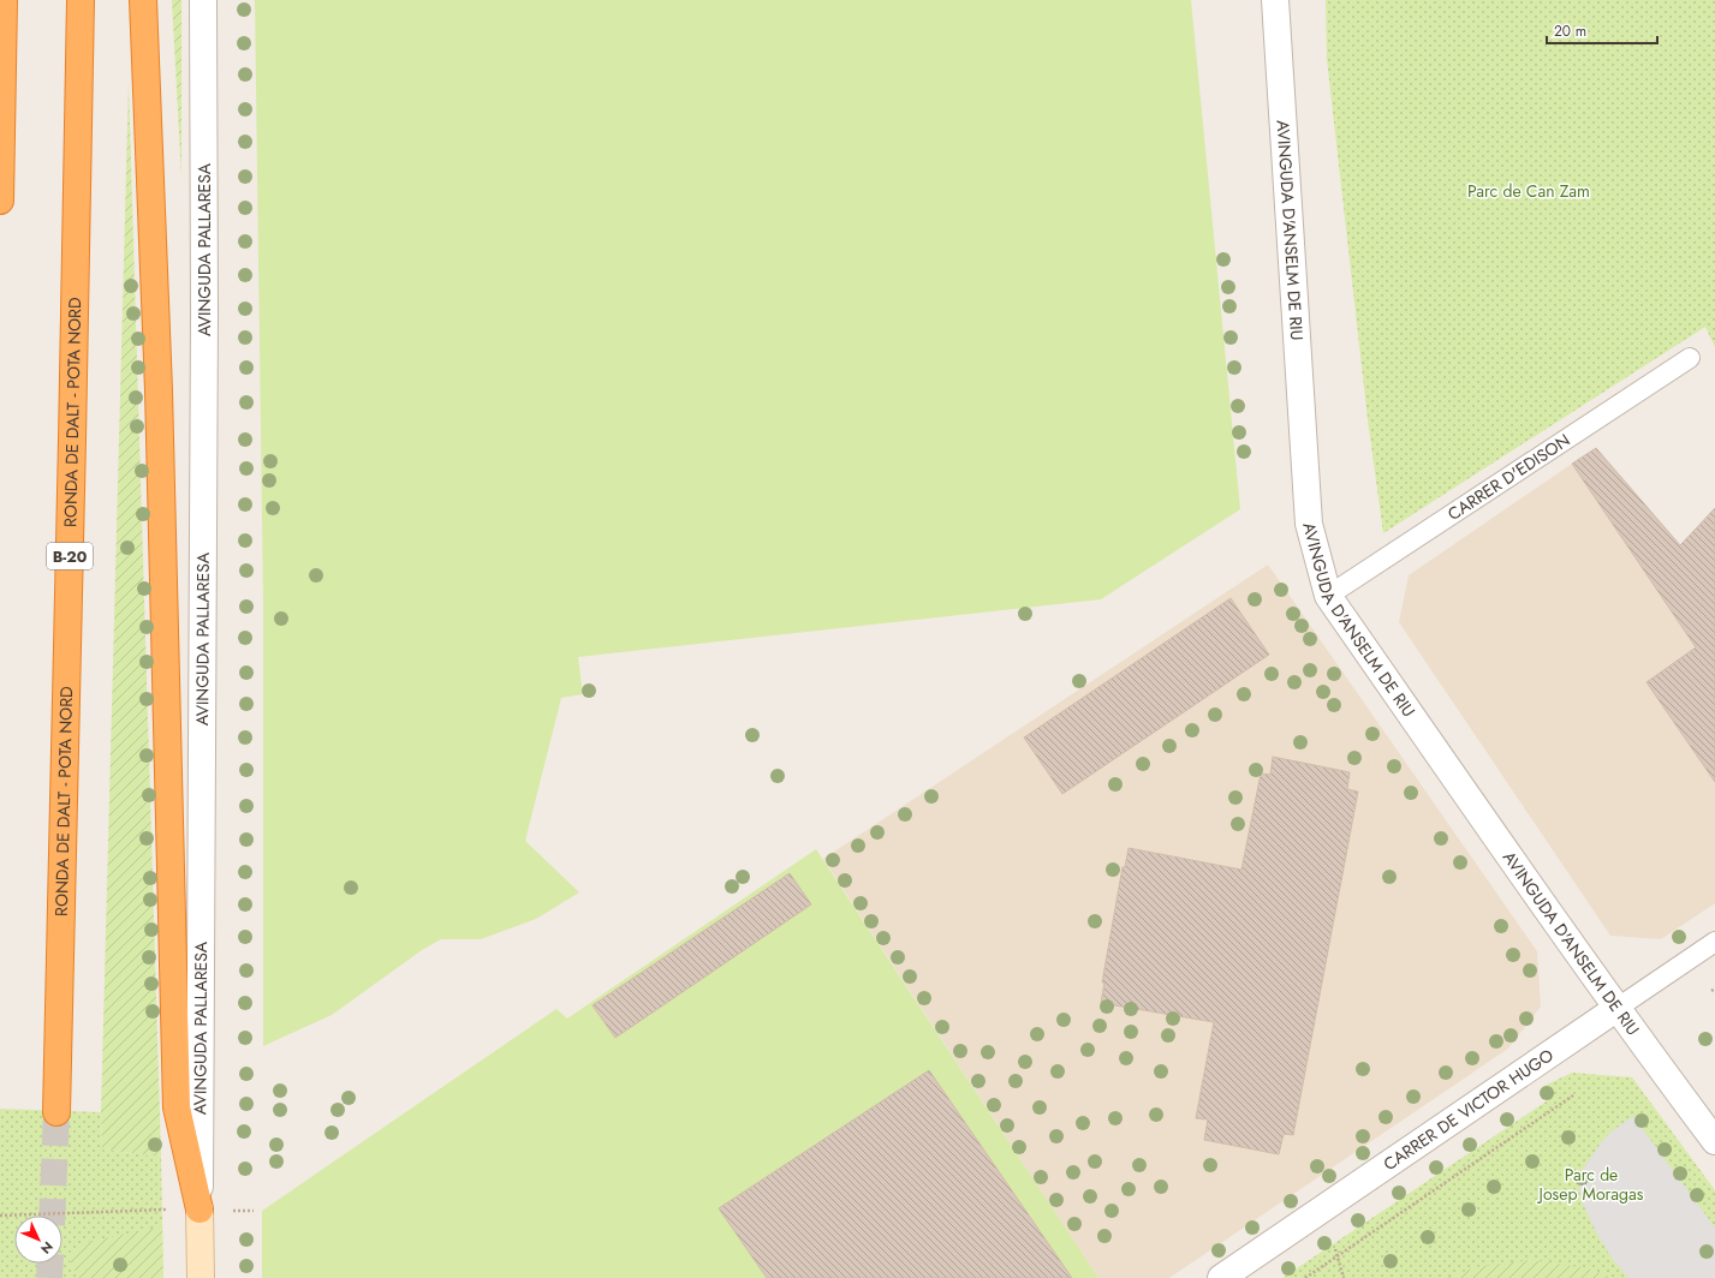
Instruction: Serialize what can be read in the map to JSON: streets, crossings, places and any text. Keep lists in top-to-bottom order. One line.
{"streets":{"highway":["RONDA DE DALT - POTA NORD","B-20"],"street":["AVINGUDA D'ANSELM DE RIU","AVINGUDA PALLARESA","CARRER DE VICTOR HUGO"],"lane":["CARRER D'EDISON"]},"crossings":[["AVINGUDA D'ANSELM DE RIU","CARRER D'EDISON"],["AVINGUDA D'ANSELM DE RIU","CARRER DE VICTOR HUGO"]],"parks":["Parc de Can Zam","Parc de Josep Moragas"],"scale_bar":"20 m","north":"bottom right"}
